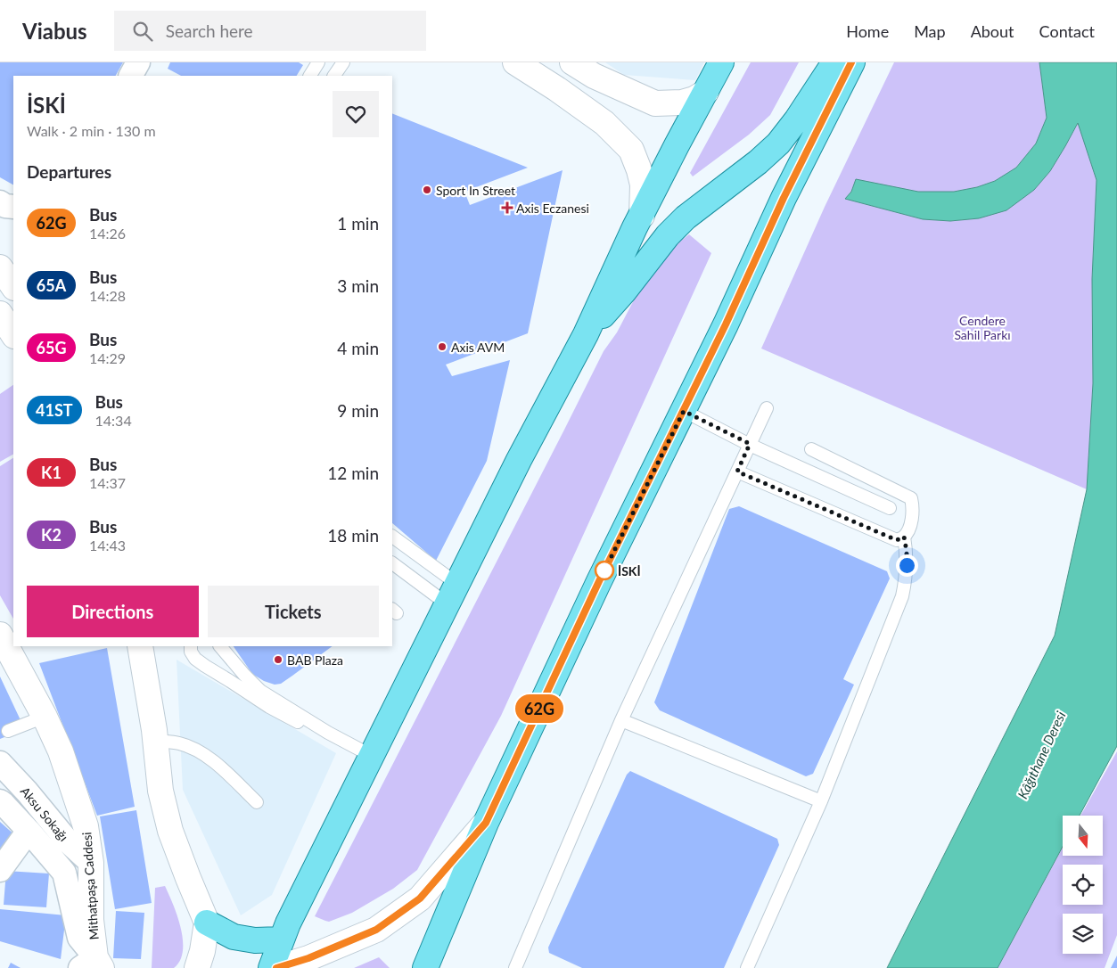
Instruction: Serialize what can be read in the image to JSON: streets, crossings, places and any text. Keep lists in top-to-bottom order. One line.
{"streets":{"street":["Aksu Sokağı","Mithatpaşa Caddesi"]},"crossings":[["Aksu Sokağı","Mithatpaşa Caddesi"]],"water":["Kâğıthane Deresi"],"parks":["Cendere Sahil Parkı"],"places":{"other":["Sport In Street","Axis AVM","İSKİ","BAB Plaza"],"health":["Axis Eczanesi"]},"lines":["bus line 62G"],"north":"bottom","page":{"header":"Viabus","search":"Search here","nav":["Home","Map","About","Contact"],"on_map":"62G","heading":[["İSKİ","Walk · 2 min · 130 m"],"Departures"],"list":[{"mark":"62G","name":"Bus","note":"14:26","value":"1 min"},{"mark":"65A","name":"Bus","note":"14:28","value":"3 min"},{"mark":"65G","name":"Bus","note":"14:29","value":"4 min"},{"mark":"41ST","name":"Bus","note":"14:34","value":"9 min"},{"mark":"K1","name":"Bus","note":"14:37","value":"12 min"},{"mark":"K2","name":"Bus","note":"14:43","value":"18 min"}],"buttons":["Directions","Tickets"]}}
